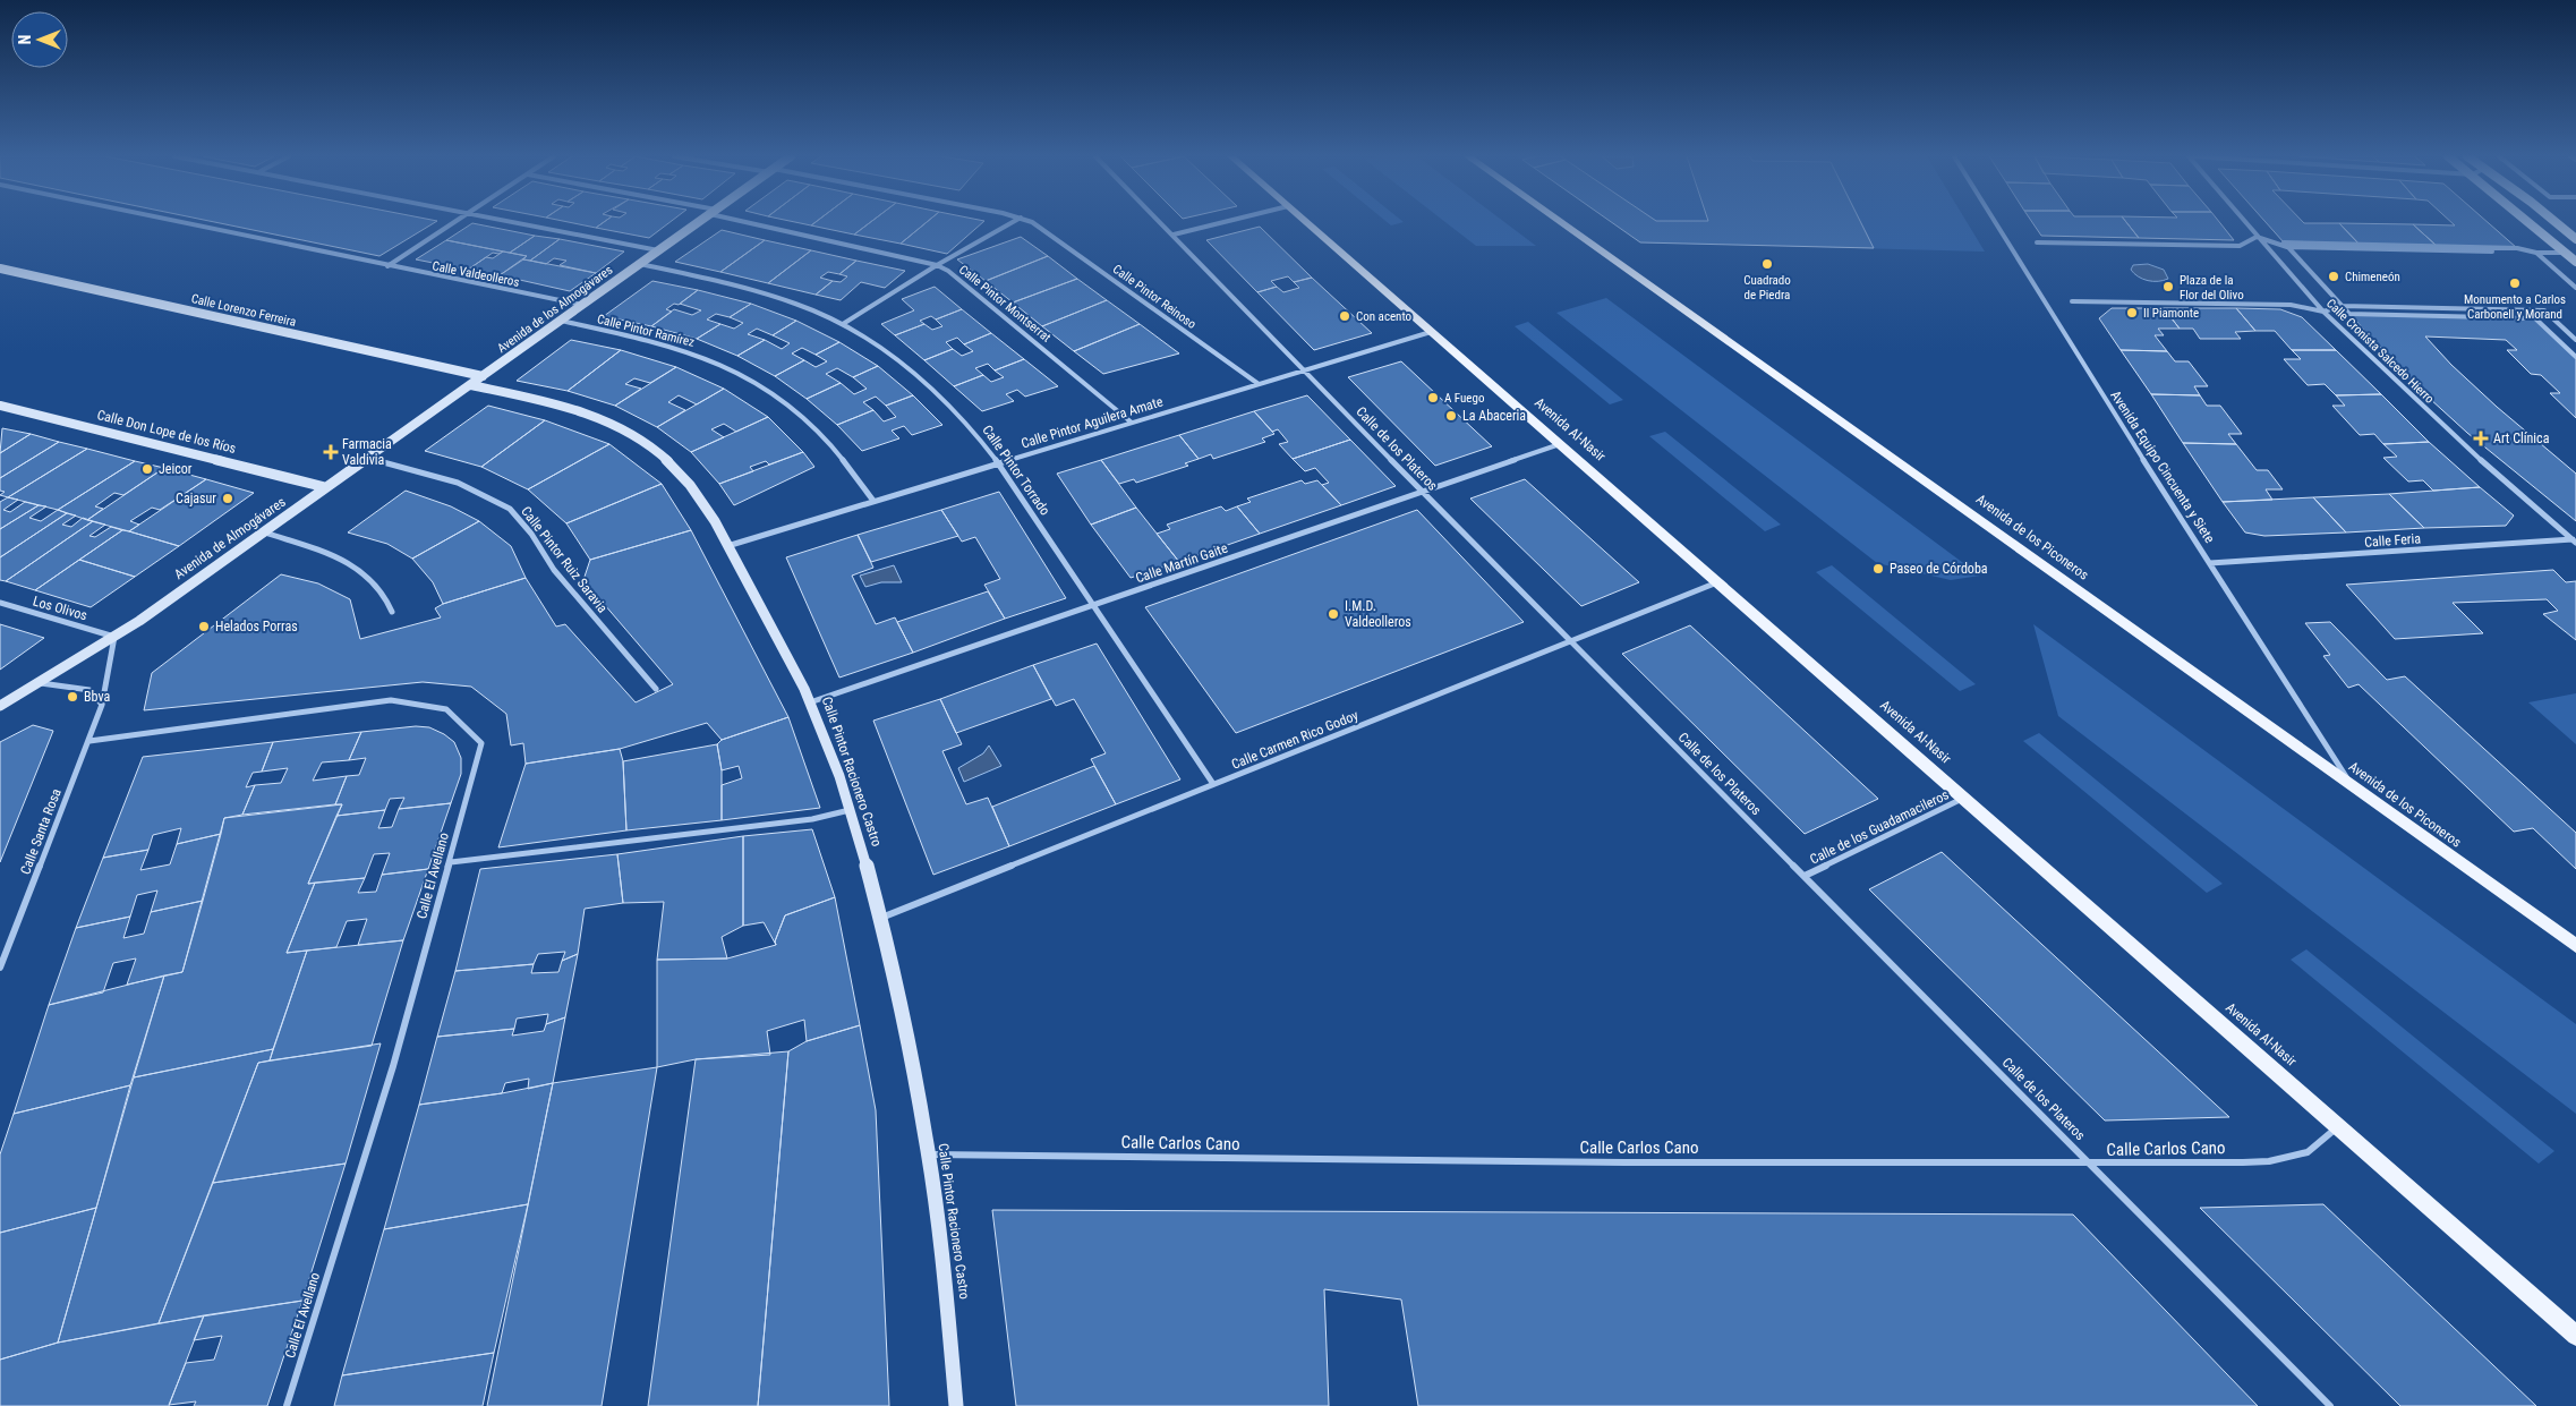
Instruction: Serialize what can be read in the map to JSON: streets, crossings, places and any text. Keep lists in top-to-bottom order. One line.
{"streets":{"main road":["Avenida Al-Nasir","Avenida de los Piconeros"],"street":["Calle Valdeolleros","Calle Pintor Reinoso","Calle Pintor Montserrat","Avenida de los Almogávares","Calle Lorenzo Ferreira","Calle Pintor Ramírez","Calle Cronista Salcedo Hierro","Calle Pintor Aguilera Amate","Calle Don Lope de los Ríos","Calle de los Plateros","Avenida Equipo Cincuenta y Siete","Calle Pintor Torrado","Avenida de Almogávares","Calle Feria","Calle Pintor Ruiz Saravia","Calle Martín Gaite","Los Olivos","Calle Carmen Rico Godoy","Calle Pintor Racionero Castro","Calle de los Guadamacileros","Calle Santa Rosa","Calle El Avellano","Calle Carlos Cano"]},"crossings":[["Calle Valdeolleros","Avenida de los Almogávares"],["Calle Pintor Reinoso","Calle Pintor Aguilera Amate"],["Calle Pintor Montserrat","Calle Pintor Aguilera Amate"],["Avenida de los Almogávares","Calle Lorenzo Ferreira"],["Avenida de los Almogávares","Calle Pintor Ramírez"],["Avenida de los Almogávares","Calle Pintor Torrado"],["Avenida de los Almogávares","Avenida de Almogávares"],["Avenida de los Almogávares","Calle Pintor Racionero Castro"],["Calle Pintor Ramírez","Calle Pintor Aguilera Amate"],["Calle Cronista Salcedo Hierro","Calle Feria"],["Calle Pintor Aguilera Amate","Avenida Al-Nasir"],["Calle Pintor Aguilera Amate","Calle de los Plateros"],["Calle Pintor Aguilera Amate","Calle Pintor Torrado"],["Calle Pintor Aguilera Amate","Calle Pintor Racionero Castro"],["Avenida Al-Nasir","Calle Martín Gaite"],["Avenida Al-Nasir","Calle Carmen Rico Godoy"],["Avenida Al-Nasir","Calle de los Guadamacileros"],["Avenida Al-Nasir","Calle Carlos Cano"],["Calle Don Lope de los Ríos","Avenida de Almogávares"],["Calle de los Plateros","Calle Martín Gaite"],["Calle de los Plateros","Calle Carmen Rico Godoy"],["Calle de los Plateros","Calle de los Guadamacileros"],["Calle de los Plateros","Calle Carlos Cano"],["Avenida Equipo Cincuenta y Siete","Avenida de los Piconeros"],["Avenida Equipo Cincuenta y Siete","Calle Feria"],["Calle Pintor Torrado","Calle Martín Gaite"],["Calle Pintor Torrado","Calle Carmen Rico Godoy"],["Avenida de Almogávares","Calle Pintor Ruiz Saravia"],["Avenida de Almogávares","Los Olivos"],["Avenida de Almogávares","Calle Pintor Racionero Castro"],["Avenida de Almogávares","Calle Santa Rosa"],["Calle Martín Gaite","Calle Pintor Racionero Castro"],["Los Olivos","Calle Santa Rosa"],["Calle Carmen Rico Godoy","Calle Pintor Racionero Castro"],["Calle Pintor Racionero Castro","Calle Carlos Cano"],["Calle Santa Rosa","Calle El Avellano"]],"places":{"other":["Cuadrado de Piedra","Chimeneón","Monumento a Carlos Carbonell y Morand","Plaza de la Flor del Olivo","Il Piamonte","Con acento","A Fuego","La Abaceria","Jeicor","Cajasur","Paseo de Córdoba","I.M.D. Valdeolleros","Helados Porras","Bbva"],"health":["Art Clínica","Farmacia Valdivia"]},"north":"left"}
